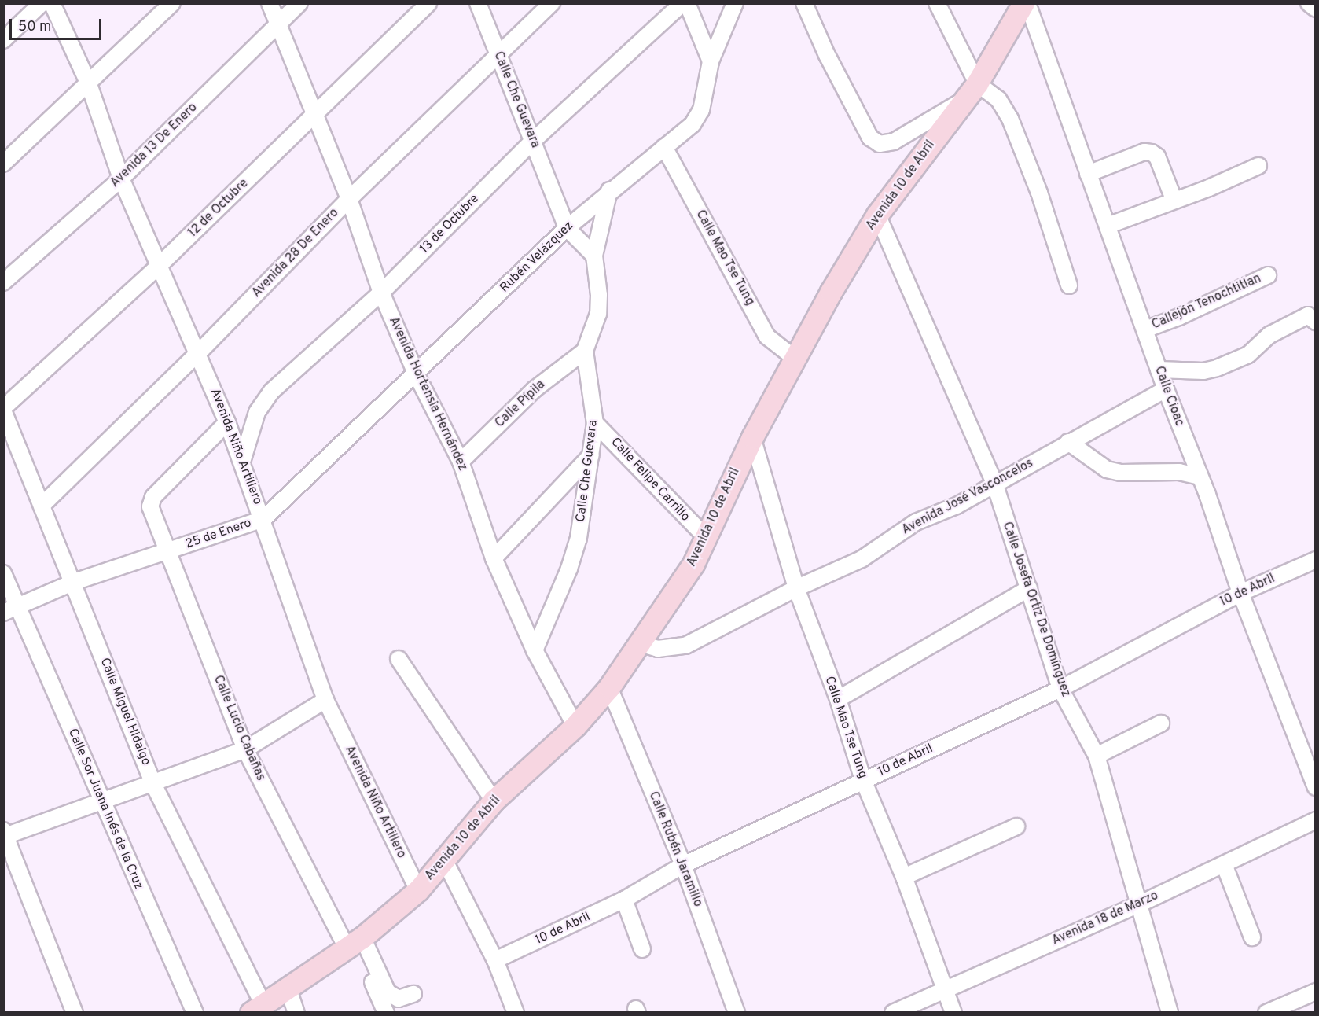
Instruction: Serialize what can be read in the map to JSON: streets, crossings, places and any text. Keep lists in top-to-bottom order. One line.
{"streets":{"street":["Calle Che Guevara","Avenida 13 De Enero","Avenida 10 de Abril","12 de Octubre","13 de Octubre","Avenida 28 De Enero","Rubén Velázquez","Calle Mao Tse Tung","Callejón Tenochtitlan","Avenida Hortensia Hernández","Calle Cioac","Calle Pípila","Avenida Niño Artillero","Calle Felipe Carrillo","Avenida José Vasconcelos","25 de Enero","10 de Abril","Calle Josefa Ortiz De Domínguez","Calle Miguel Hidalgo","Calle Lucio Cabañas","Calle Sor Juana Inés de la Cruz","Calle Rubén Jaramillo","Avenida 18 de Marzo"]},"crossings":[["Calle Che Guevara","13 de Octubre"],["Calle Che Guevara","Avenida 28 De Enero"],["Calle Che Guevara","Rubén Velázquez"],["Calle Che Guevara","Avenida Hortensia Hernández"],["Calle Che Guevara","Calle Pípila"],["Calle Che Guevara","Calle Felipe Carrillo"],["Avenida 13 De Enero","Avenida Hortensia Hernández"],["Avenida 13 De Enero","Avenida Niño Artillero"],["Avenida 10 de Abril","Calle Mao Tse Tung"],["Avenida 10 de Abril","Avenida Hortensia Hernández"],["Avenida 10 de Abril","Avenida Niño Artillero"],["Avenida 10 de Abril","Calle Felipe Carrillo"],["Avenida 10 de Abril","Avenida José Vasconcelos"],["Avenida 10 de Abril","Calle Josefa Ortiz De Domínguez"],["Avenida 10 de Abril","Calle Miguel Hidalgo"],["Avenida 10 de Abril","Calle Lucio Cabañas"],["Avenida 10 de Abril","Calle Rubén Jaramillo"],["12 de Octubre","Avenida Hortensia Hernández"],["12 de Octubre","Avenida Niño Artillero"],["12 de Octubre","Calle Miguel Hidalgo"],["13 de Octubre","Avenida Hortensia Hernández"],["13 de Octubre","Avenida Niño Artillero"],["Avenida 28 De Enero","Avenida Hortensia Hernández"],["Avenida 28 De Enero","Avenida Niño Artillero"],["Avenida 28 De Enero","Calle Miguel Hidalgo"],["Rubén Velázquez","Calle Mao Tse Tung"],["Rubén Velázquez","Avenida Hortensia Hernández"],["Rubén Velázquez","25 de Enero"],["Calle Mao Tse Tung","Avenida José Vasconcelos"],["Calle Mao Tse Tung","10 de Abril"],["Calle Mao Tse Tung","Avenida 18 de Marzo"],["Callejón Tenochtitlan","Calle Cioac"],["Avenida Hortensia Hernández","Calle Pípila"],["Avenida Hortensia Hernández","25 de Enero"],["Calle Cioac","Avenida José Vasconcelos"],["Calle Cioac","10 de Abril"],["Avenida Niño Artillero","25 de Enero"],["Avenida Niño Artillero","Calle Lucio Cabañas"],["Avenida José Vasconcelos","Calle Josefa Ortiz De Domínguez"],["25 de Enero","Calle Miguel Hidalgo"],["25 de Enero","Calle Lucio Cabañas"],["25 de Enero","Calle Sor Juana Inés de la Cruz"],["10 de Abril","Calle Josefa Ortiz De Domínguez"],["10 de Abril","Calle Rubén Jaramillo"],["Calle Josefa Ortiz De Domínguez","Avenida 18 de Marzo"]],"scale_bar":"50 m"}
